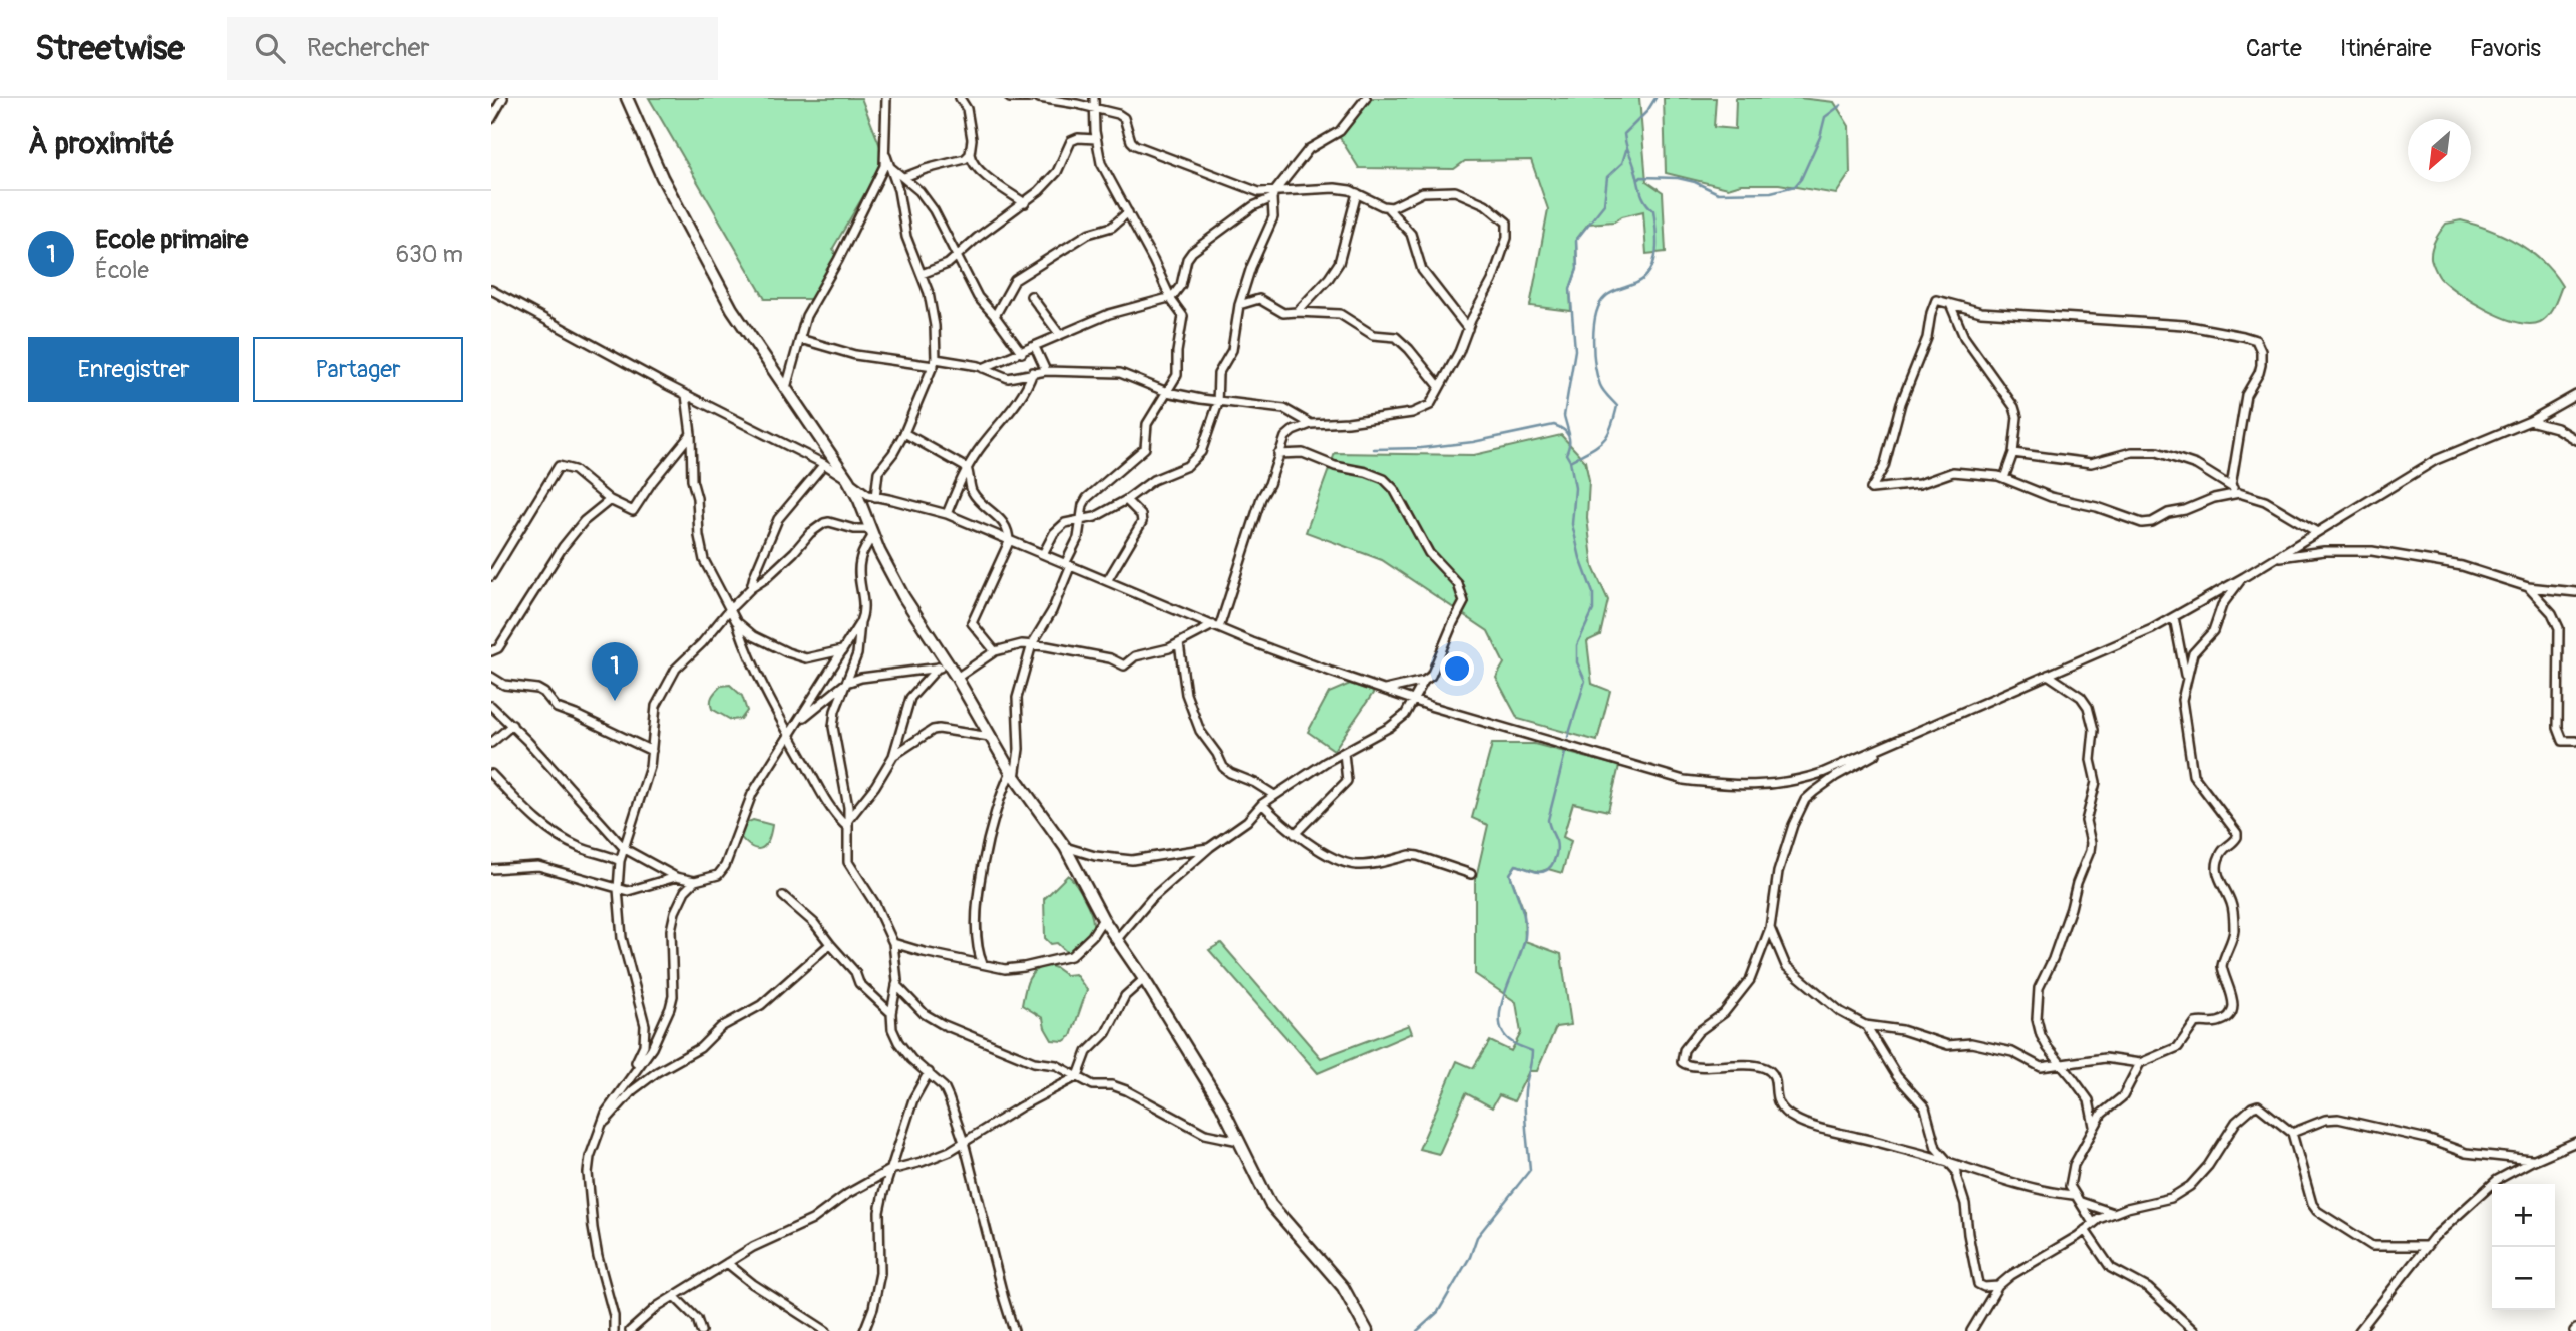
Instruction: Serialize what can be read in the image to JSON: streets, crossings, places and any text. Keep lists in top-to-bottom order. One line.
{"north":"bottom left","page":{"header":"Streetwise","search":"Rechercher","nav":["Carte","Itinéraire","Favoris"],"heading":"À proximité","list":[{"mark":"1","name":"Ecole primaire","note":"École","value":"630 m"}],"buttons":["Enregistrer","Partager"],"pins":"1","map_buttons":["+","−"]}}
